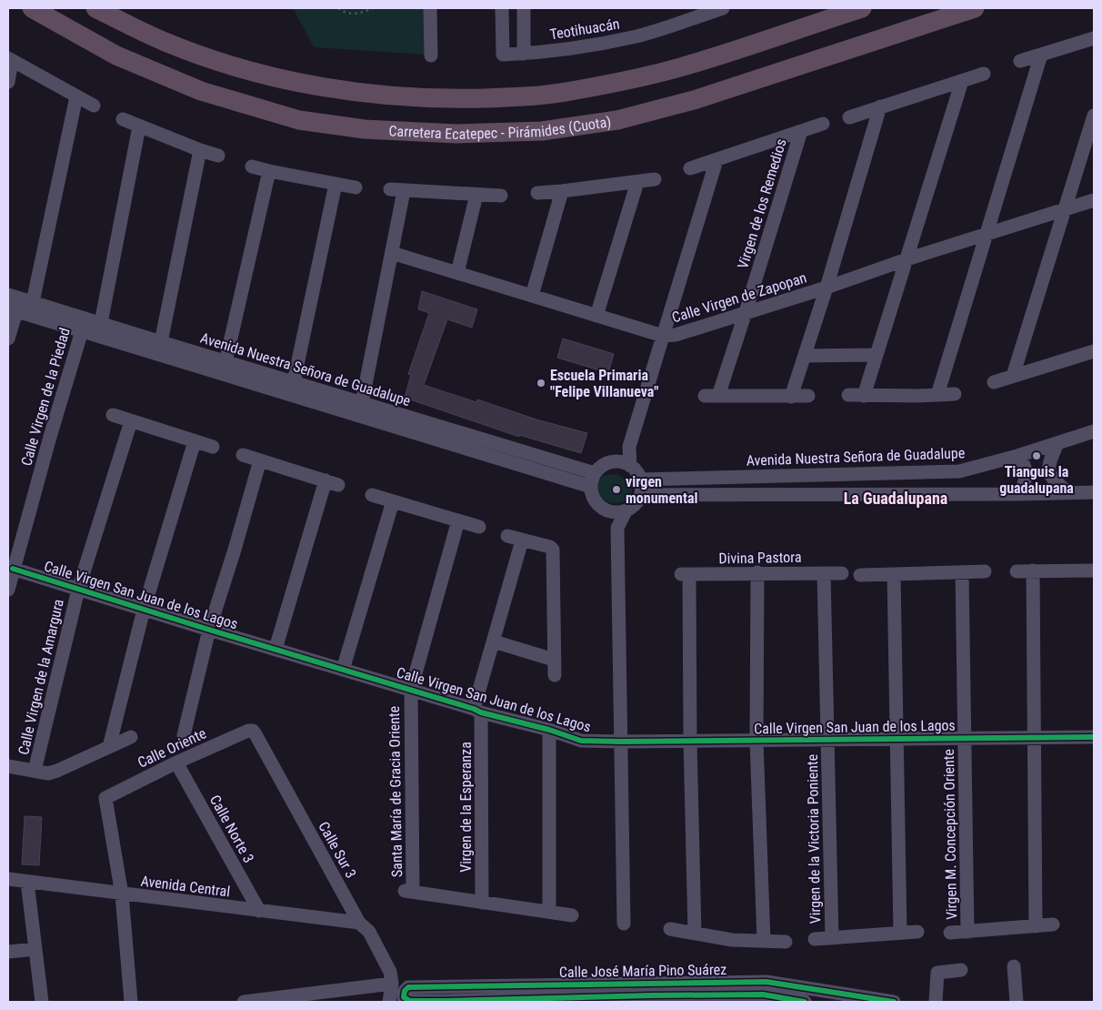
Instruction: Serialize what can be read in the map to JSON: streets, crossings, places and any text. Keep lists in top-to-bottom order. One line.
{"streets":{"highway":["Carretera Ecatepec - Pirámides (Cuota)"],"street":["Teotihuacán","Virgen de los Remedios","Calle Virgen de Zapopan","Avenida Nuestra Señora de Guadalupe","Calle Virgen de la Piedad","Divina Pastora","Calle Virgen San Juan de los Lagos","Calle Virgen de la Amargura","Calle Oriente","Santa María de Gracia Oriente","Virgen de la Esperanza","Calle Norte 3","Virgen M. Concepción Oriente","Virgen de la Victoria Poniente","Calle Sur 3","Avenida Central","Calle José María Pino Suárez"]},"crossings":[["Virgen de los Remedios","Calle Virgen de Zapopan"],["Avenida Nuestra Señora de Guadalupe","Calle Virgen de la Piedad"],["Calle Virgen de la Piedad","Calle Virgen San Juan de los Lagos"],["Divina Pastora","Calle Virgen San Juan de los Lagos"],["Divina Pastora","Virgen de la Victoria Poniente"],["Calle Virgen San Juan de los Lagos","Calle Virgen de la Amargura"],["Calle Virgen San Juan de los Lagos","Santa María de Gracia Oriente"],["Calle Virgen San Juan de los Lagos","Virgen de la Esperanza"],["Calle Virgen San Juan de los Lagos","Virgen M. Concepción Oriente"],["Calle Virgen San Juan de los Lagos","Virgen de la Victoria Poniente"],["Calle Oriente","Calle Norte 3"],["Calle Oriente","Calle Sur 3"],["Calle Oriente","Avenida Central"],["Santa María de Gracia Oriente","Virgen de la Esperanza"],["Calle Norte 3","Avenida Central"],["Calle Sur 3","Avenida Central"]],"districts":["La Guadalupana"],"places":["Escuela Primaria \"Felipe Villanueva\"","Tianguis la guadalupana","virgen monumental"]}
